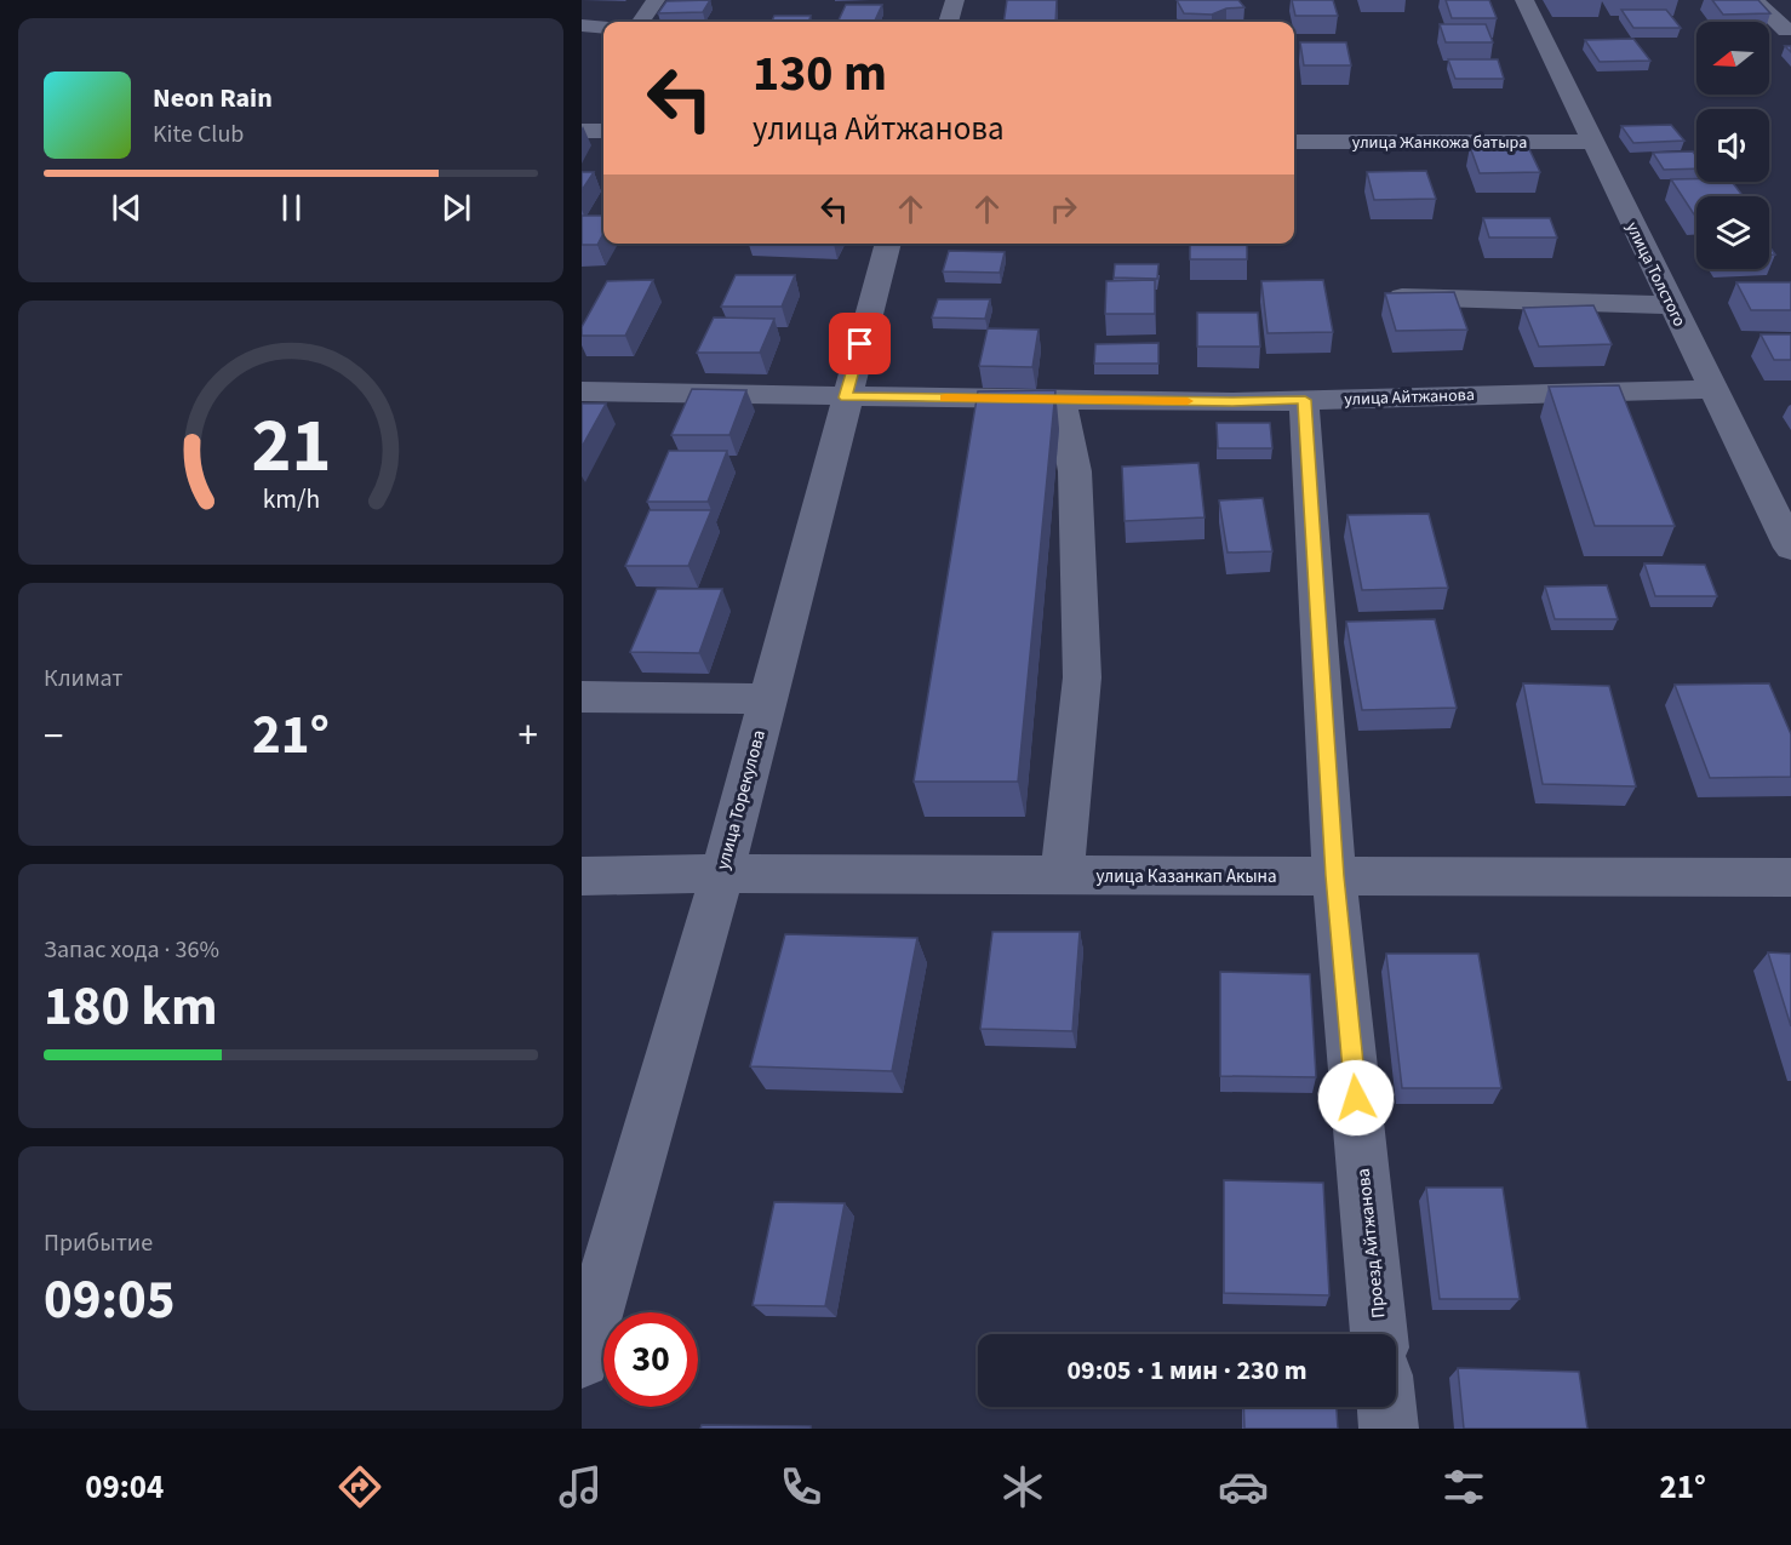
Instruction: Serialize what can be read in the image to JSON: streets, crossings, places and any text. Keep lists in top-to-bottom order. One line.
{"streets":{"street":["улица Жанкожа батыра","улица Толстого","улица Айтжанова","улица Торекулова","улица Казанкап Акына","Проезд Айтжанова"]},"crossings":[["улица Жанкожа батыра","улица Толстого"],["улица Толстого","улица Айтжанова"],["улица Айтжанова","улица Торекулова"],["улица Айтжанова","Проезд Айтжанова"],["улица Торекулова","улица Казанкап Акына"],["улица Казанкап Акына","Проезд Айтжанова"]],"north":"left","page":{"turn":["130 m","улица Айтжанова"],"song":["Neon Rain","Kite Club"],"tile":["Климат",["Запас хода · 36%","180 km"],["Прибытие","09:05"]],"heat":["−","21°","+"],"limit":"30","trip":"09:05 · 1 мин · 230 m","tabs":["09:04","21°"],"gauge":["21","km/h"]}}
